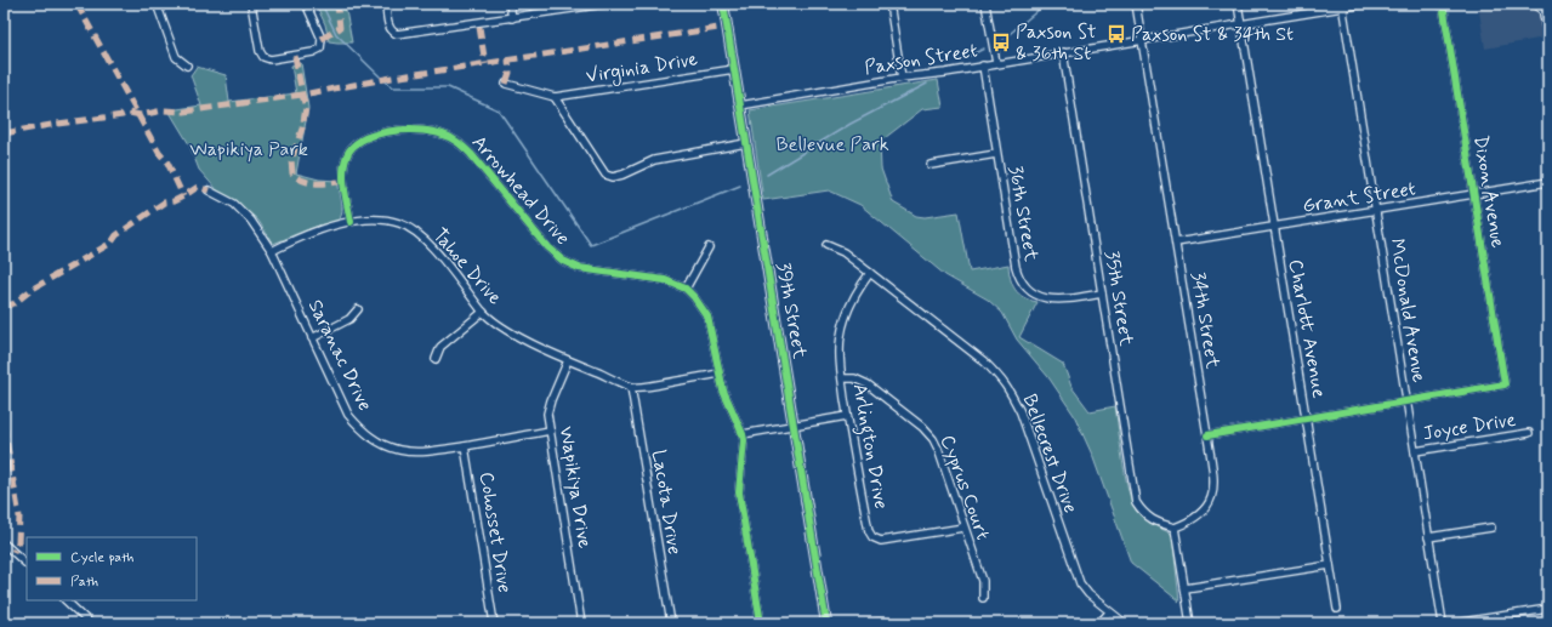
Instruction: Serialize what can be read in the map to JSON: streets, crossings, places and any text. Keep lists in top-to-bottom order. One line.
{"streets":{"main road":["39th Street"],"street":["Paxson Street","Virginia Drive","Arrowhead Drive","Dixon Avenue","Grant Street","36th Street","Tahoe Drive","35th Street","McDonald Avenue","34th Street","Charlott Avenue","Saranac Drive","Joyce Drive","Arlington Drive","Bellecrest Drive","Wapikiya Drive","Cyprus Court","Lacota Drive","Cohosset Drive"]},"crossings":[["Paxson Street","36th Street"],["Paxson Street","35th Street"],["Paxson Street","39th Street"],["Paxson Street","McDonald Avenue"],["Paxson Street","34th Street"],["Paxson Street","Charlott Avenue"],["Virginia Drive","39th Street"],["Arrowhead Drive","Tahoe Drive"],["Dixon Avenue","Grant Street"],["Dixon Avenue","McDonald Avenue"],["Grant Street","McDonald Avenue"],["Grant Street","34th Street"],["Grant Street","Charlott Avenue"],["36th Street","35th Street"],["Tahoe Drive","Saranac Drive"],["Tahoe Drive","Wapikiya Drive"],["Tahoe Drive","Lacota Drive"],["35th Street","34th Street"],["McDonald Avenue","Joyce Drive"],["Saranac Drive","Wapikiya Drive"],["Saranac Drive","Cohosset Drive"],["Arlington Drive","Bellecrest Drive"],["Arlington Drive","Cyprus Court"]],"parks":["Bellevue Park","Wapikiya Park"],"places":{"bus stop":["Paxson St & 34th St","Paxson St & 36th St"]},"legend":["Cycle path","Path"]}
